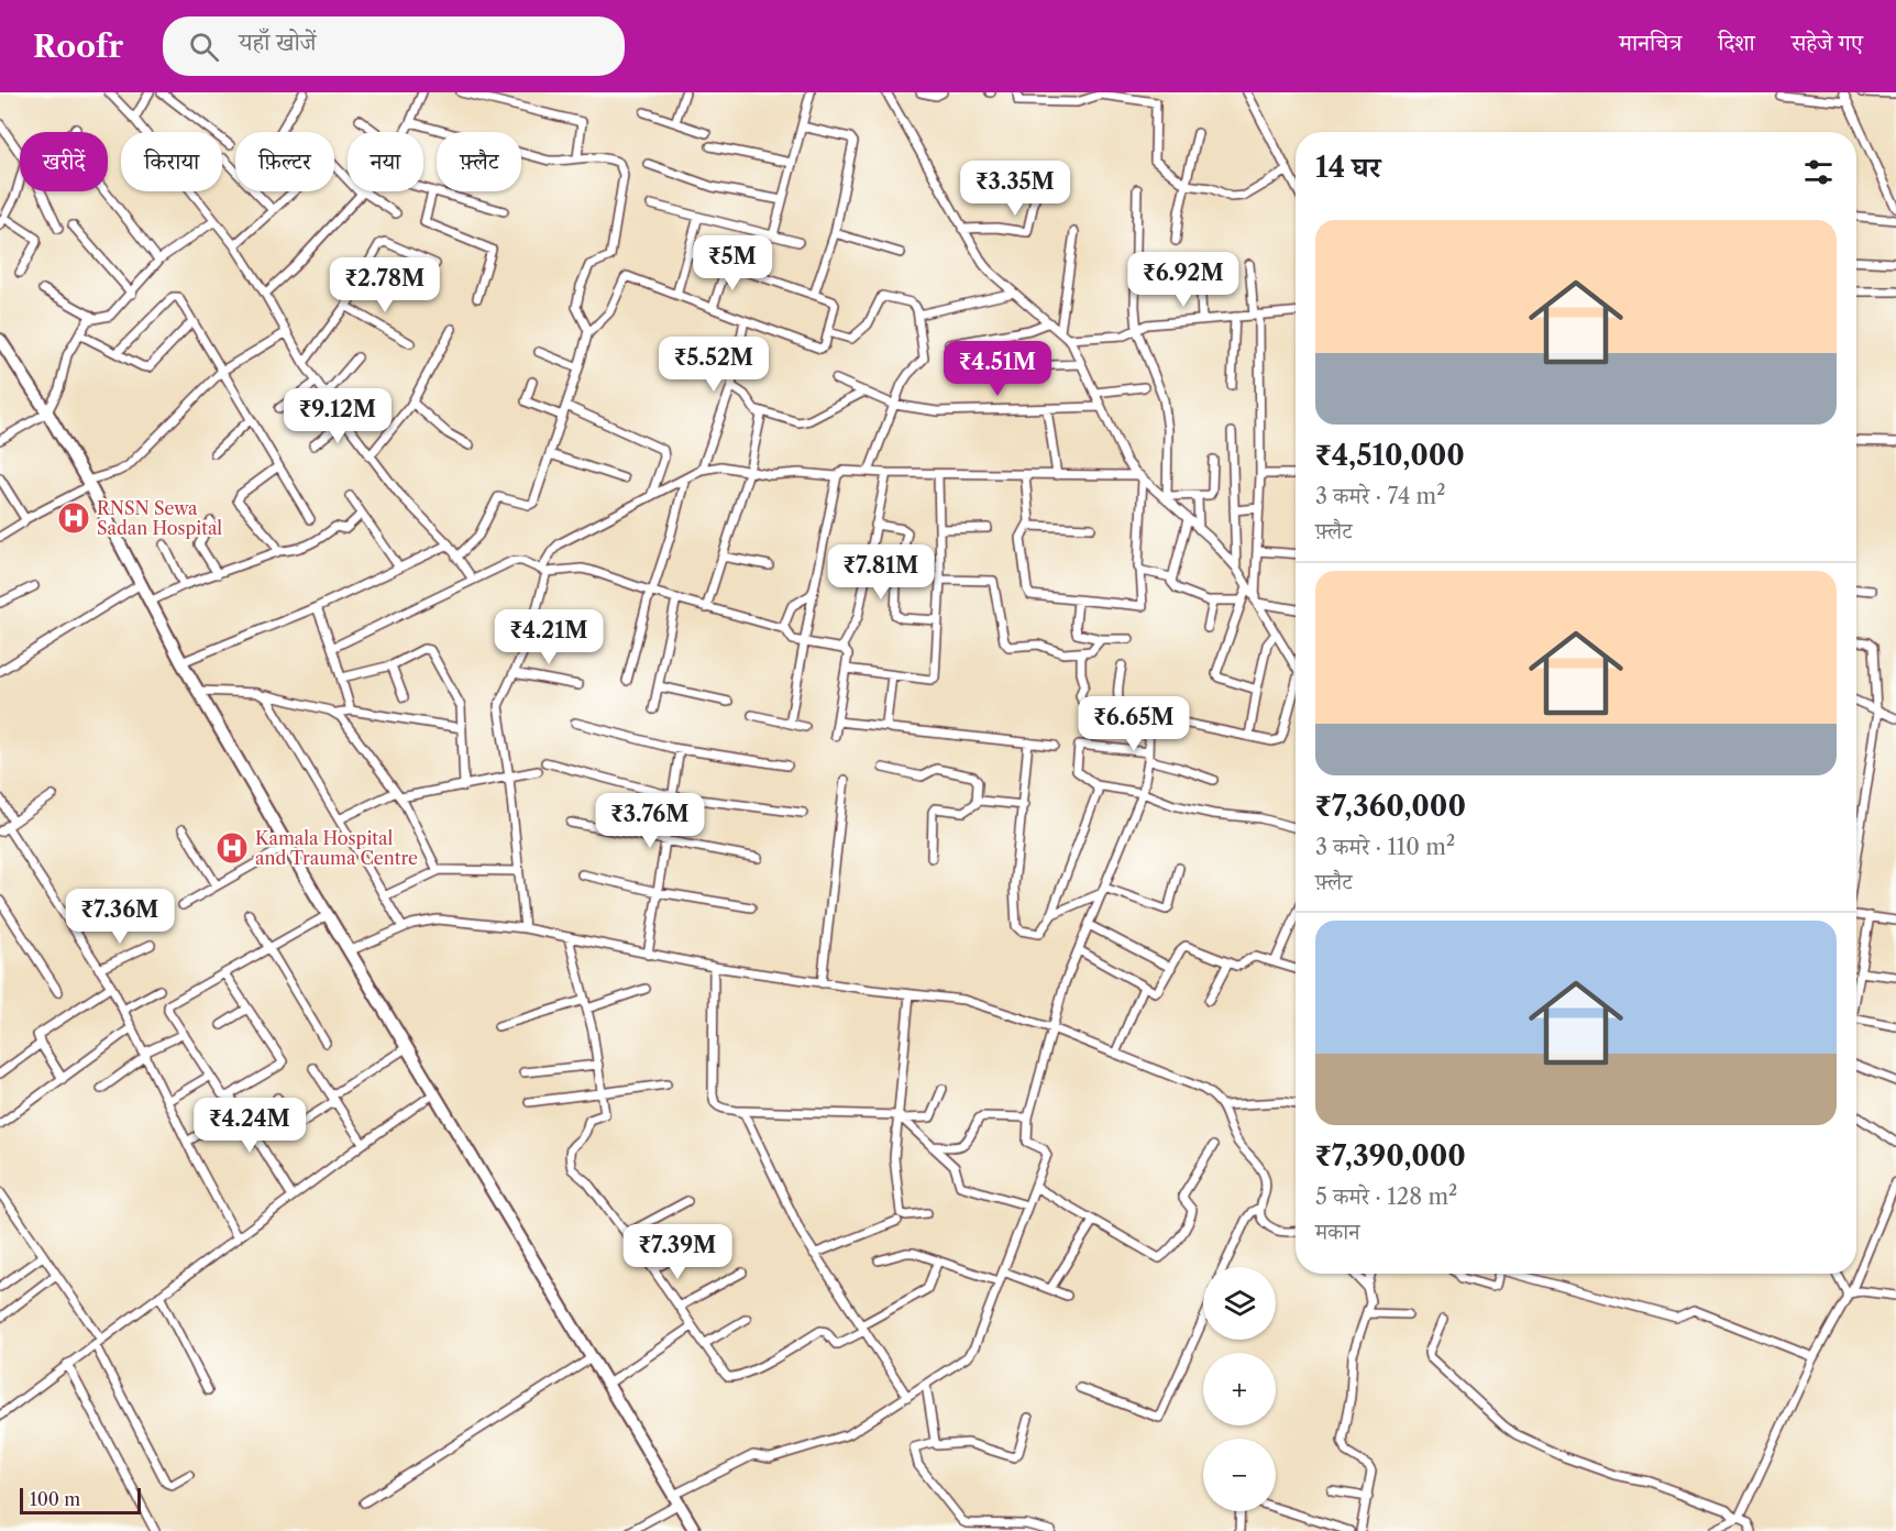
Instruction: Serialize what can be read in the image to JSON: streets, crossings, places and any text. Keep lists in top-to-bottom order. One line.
{"places":{"hospital":["RNSN Sewa Sadan Hospital","Kamala Hospital and Trauma Centre"]},"scale_bar":"100 m","page":{"header":"Roofr","search":"यहाँ खोजें","nav":["मानचित्र","दिशा","सहेजे गए"],"chip":["खरीदें","किराया","फ़िल्टर","नया","फ़्लैट"],"heading":"14 घर","price":["₹3.35M","₹5M","₹6.92M","₹2.78M","₹5.52M","₹4.51M","₹9.12M","₹7.81M","₹4.21M","₹6.65M","₹3.76M","₹7.36M","₹4.24M","₹7.39M"],"list":[{"name":"₹4,510,000","note":"3 कमरे · 74 m² · फ़्लैट"},{"name":"₹7,360,000","note":"3 कमरे · 110 m² · फ़्लैट"},{"name":"₹7,390,000","note":"5 कमरे · 128 m² · मकान"}],"map_buttons":["+","−"],"scale":"100 m"}}
